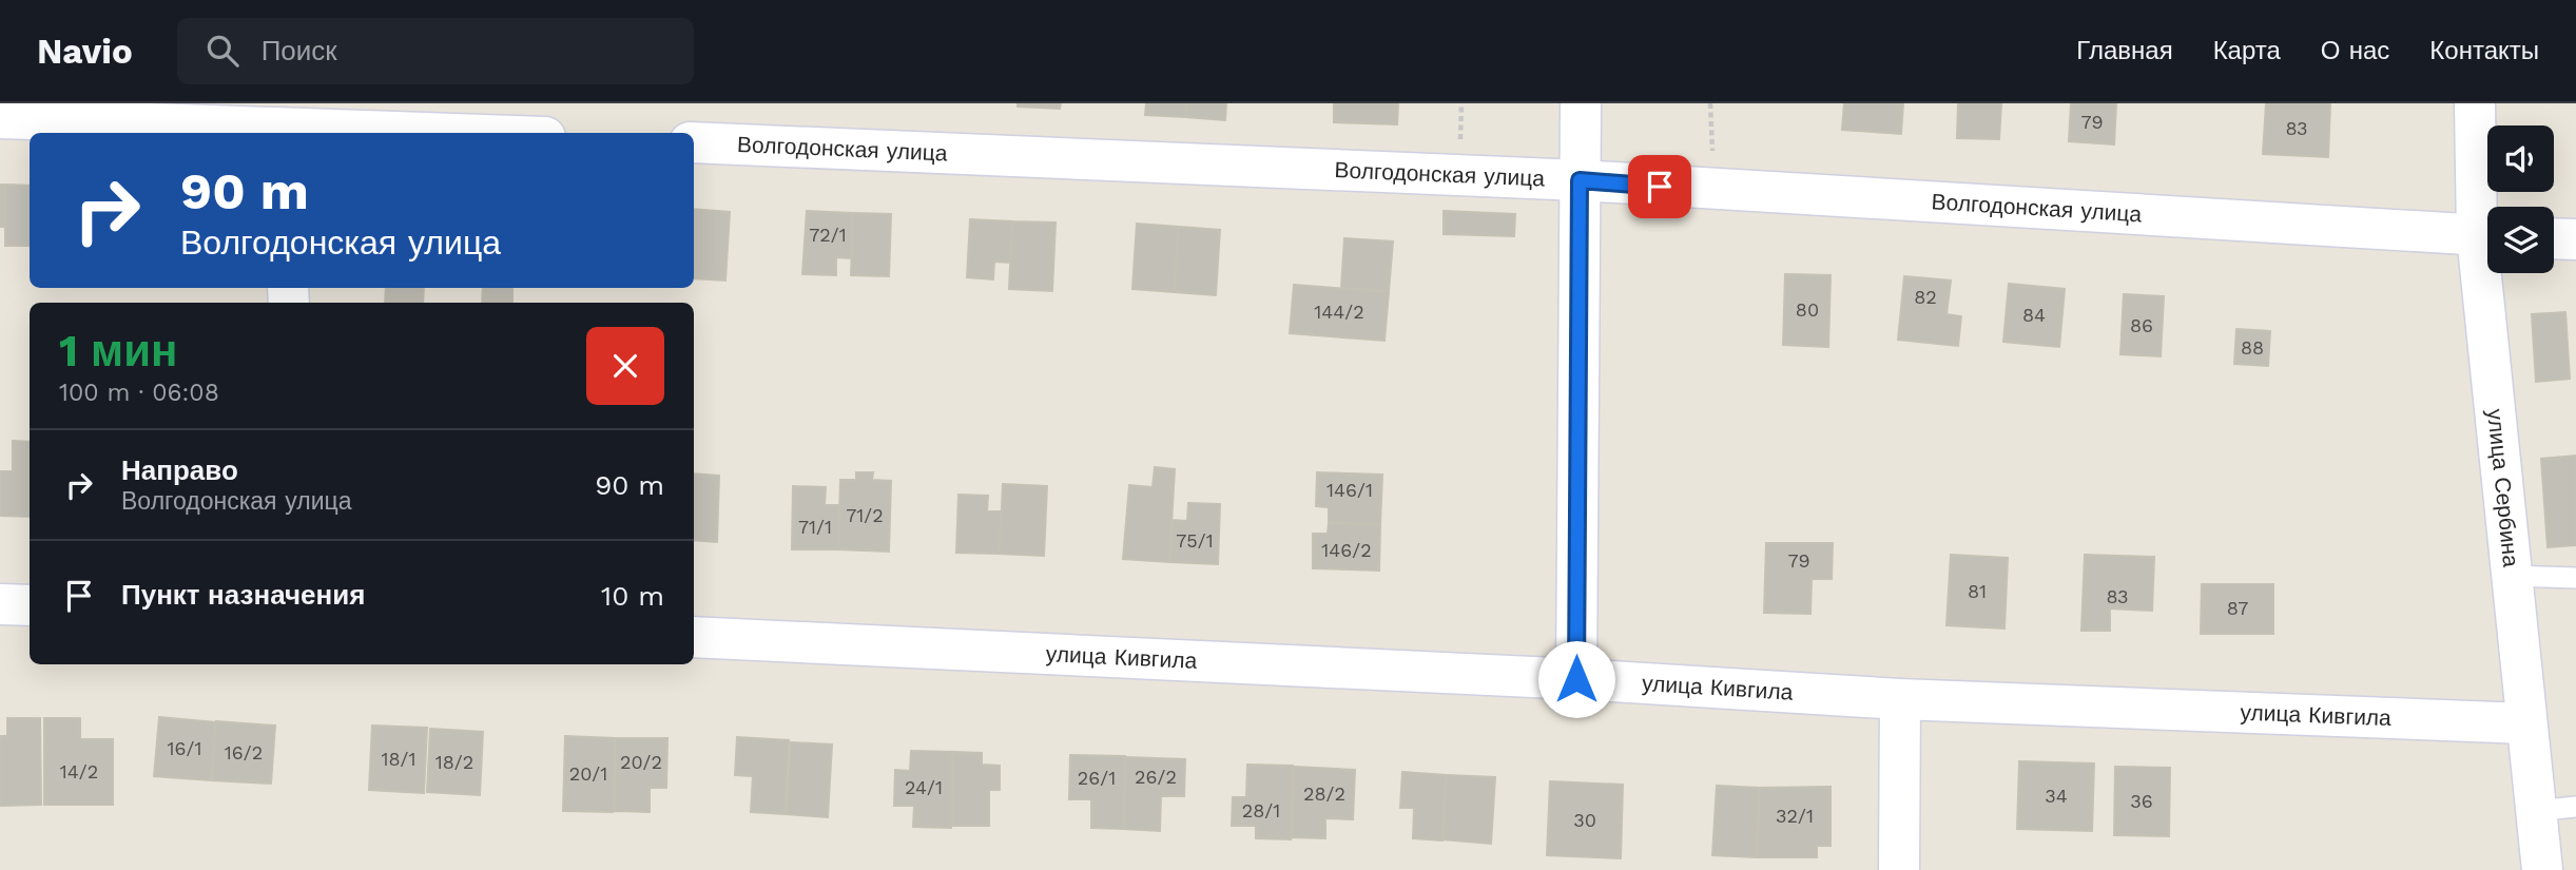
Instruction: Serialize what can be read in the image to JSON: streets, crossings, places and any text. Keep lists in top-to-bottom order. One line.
{"streets":{"street":["Волгодонская улица","улица Сербина","улица Кивгила"]},"crossings":[["улица Сербина","улица Кивгила"]],"house_numbers":["79","83","72/1","82","80","144/2","84","86","88","146/1","71/2","71/1","75/1","146/2","79","81","83","87","16/1","16/2","18/1","18/2","20/2","14/2","20/1","26/2","26/1","24/1","28/2","34","36","28/1","32/1","30"],"page":{"header":"Navio","search":"Поиск","nav":["Главная","Карта","О нас","Контакты"],"turn":["90 m","Волгодонская улица"],"heading":["1 мин","100 m · 06:08"],"list":[{"name":"Направо","note":"Волгодонская улица","value":"90 m"},{"name":"Пункт назначения","value":"10 m"}]}}
